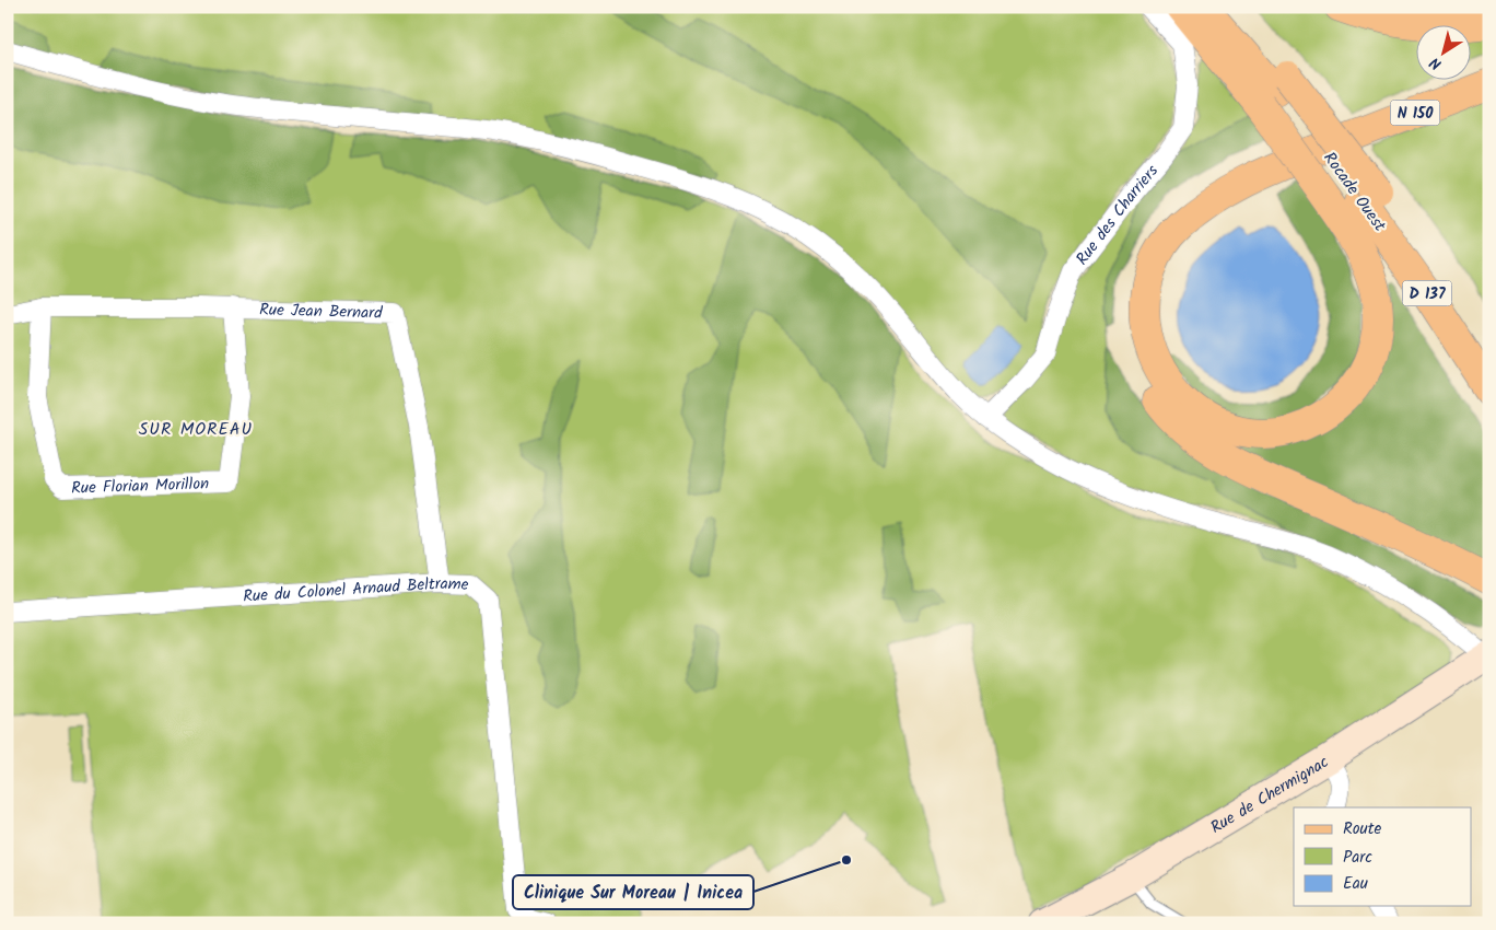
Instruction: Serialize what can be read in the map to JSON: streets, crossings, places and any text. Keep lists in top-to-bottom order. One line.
{"streets":{"main road":["N 150","Rocade Ouest","D 137"],"street":["Rue des Charriers","Rue Jean Bernard","Rue Florian Morillon","Rue du Colonel Arnaud Beltrame","Rue de Chermignac"]},"crossings":[["N 150","Rocade Ouest"],["Rue Jean Bernard","Rue Florian Morillon"],["Rue Jean Bernard","Rue du Colonel Arnaud Beltrame"]],"districts":["SUR MOREAU"],"places":["Clinique Sur Moreau | Inicea"],"legend":["Route","Parc","Eau"],"north":"bottom left"}
